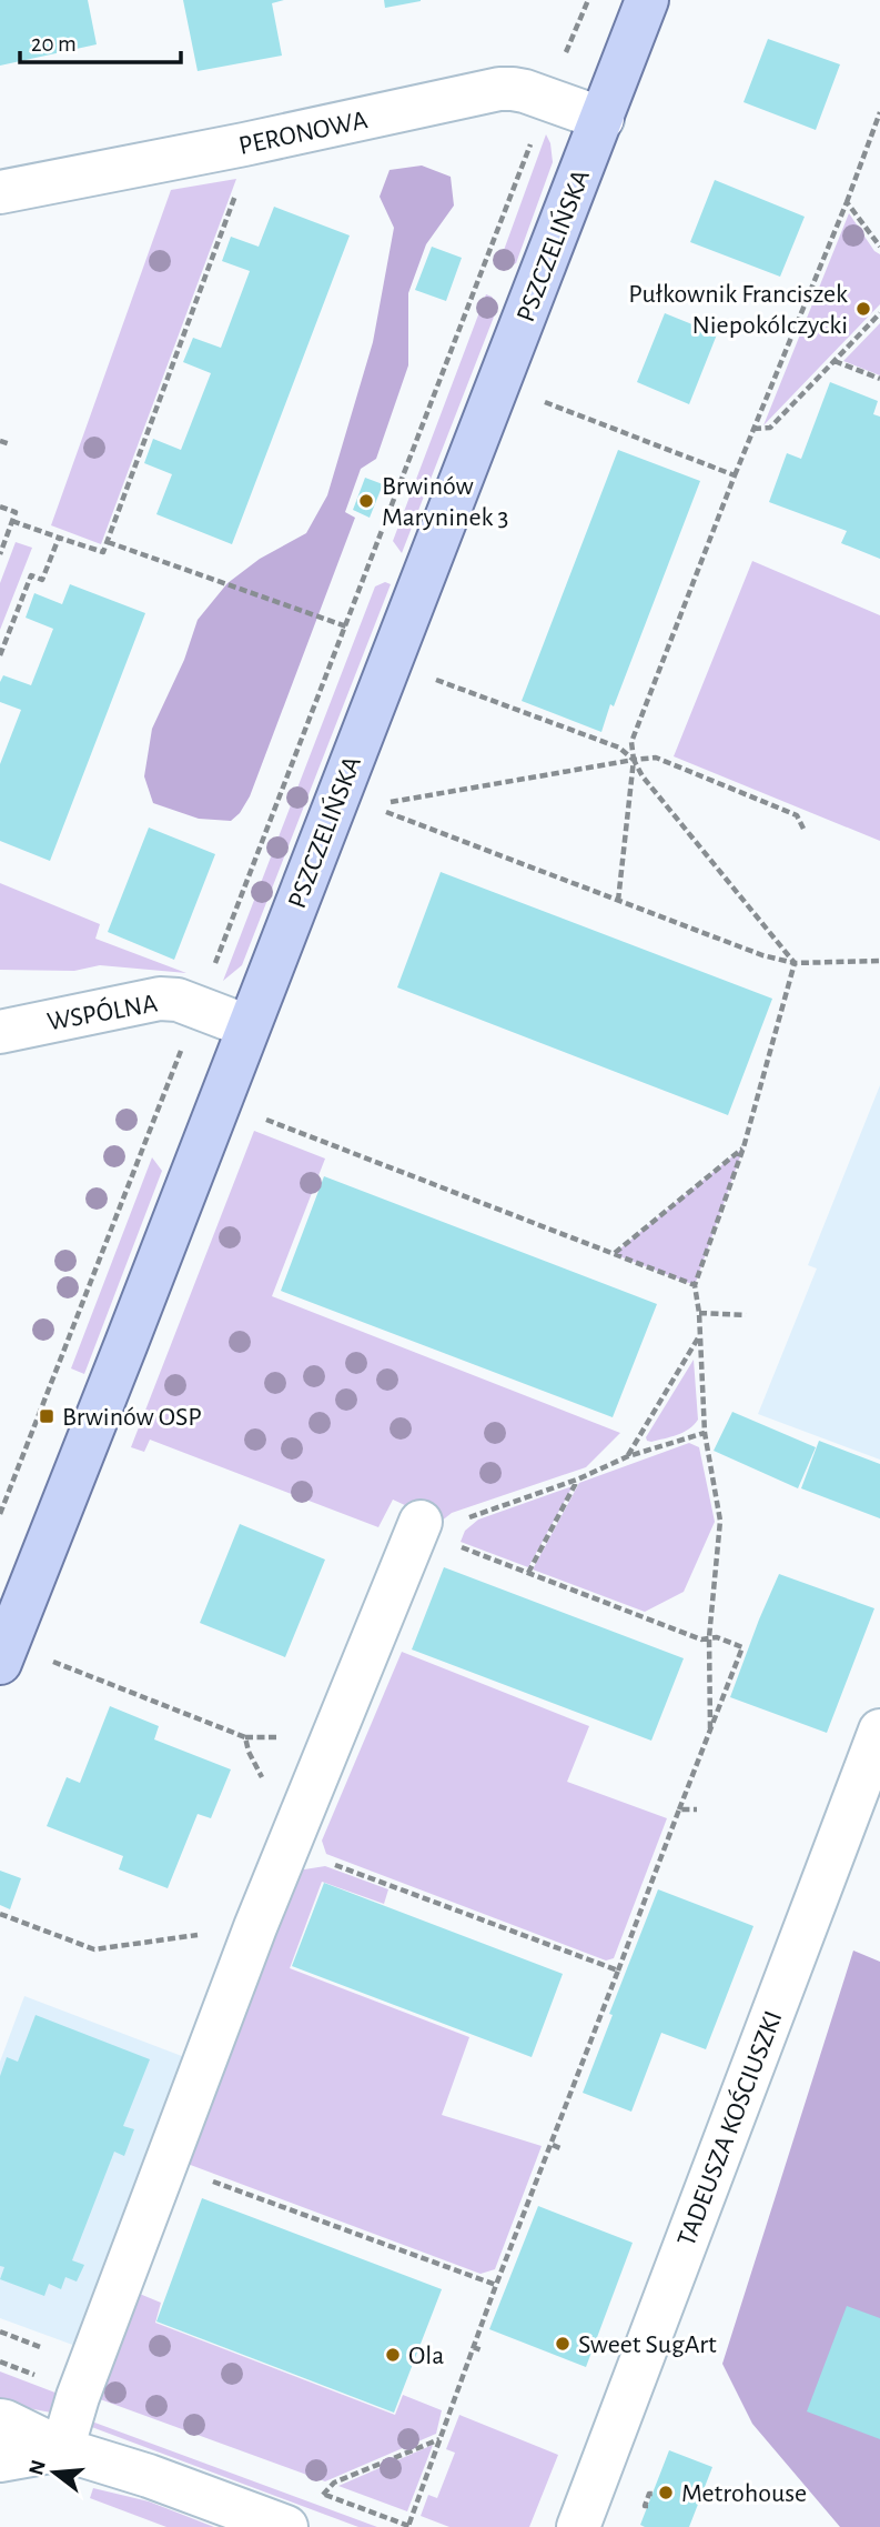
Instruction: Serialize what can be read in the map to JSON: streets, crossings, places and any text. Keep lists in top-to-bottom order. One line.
{"streets":{"main road":["PSZCZELIŃSKA"],"street":["PERONOWA","WSPÓLNA","TADEUSZA KOŚCIUSZKI"]},"crossings":[["PERONOWA","PSZCZELIŃSKA"],["PSZCZELIŃSKA","WSPÓLNA"]],"places":{"other":["Pułkownik Franciszek Niepokólczycki","Brwinów Maryninek 3","Sweet SugArt","Ola","Metrohouse"],"transit":["Brwinów OSP"]},"scale_bar":"20 m","north":"left"}
